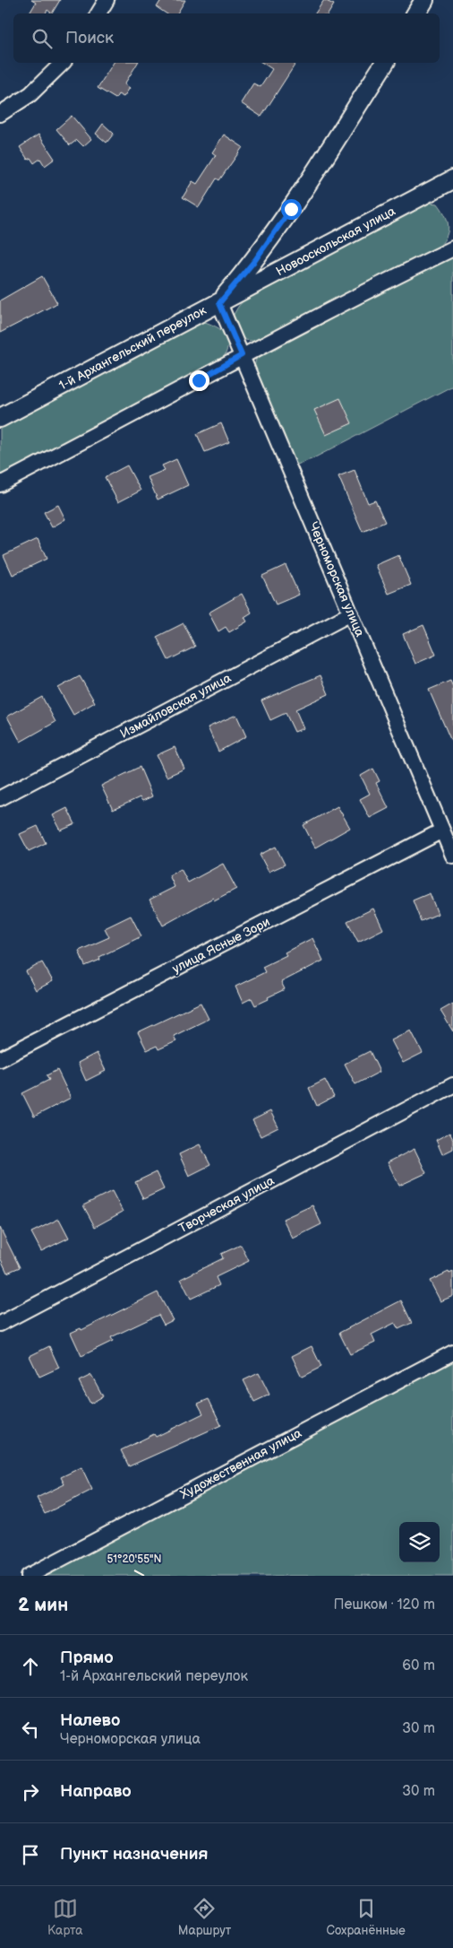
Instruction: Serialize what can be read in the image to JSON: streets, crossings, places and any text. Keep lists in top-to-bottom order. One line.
{"streets":{"street":["Новооскольская улица","1-й Архангельский переулок","Черноморская улица","Измайловская улица","улица Ясные Зори","Творческая улица","Художественная улица"]},"crossings":[["Новооскольская улица","1-й Архангельский переулок"],["Новооскольская улица","Черноморская улица"],["1-й Архангельский переулок","Черноморская улица"],["Черноморская улица","Измайловская улица"],["Черноморская улица","улица Ясные Зори"]],"page":{"search":"Поиск","heading":["2 мин","Пешком · 120 m"],"list":[["Прямо","1-й Архангельский переулок","60 m"],["Налево","Черноморская улица","30 m"],["Направо","30 m"],"Пункт назначения"],"nav":["Карта","Маршрут","Сохранённые"]},"coordinates":["51°20'55\"N"]}
